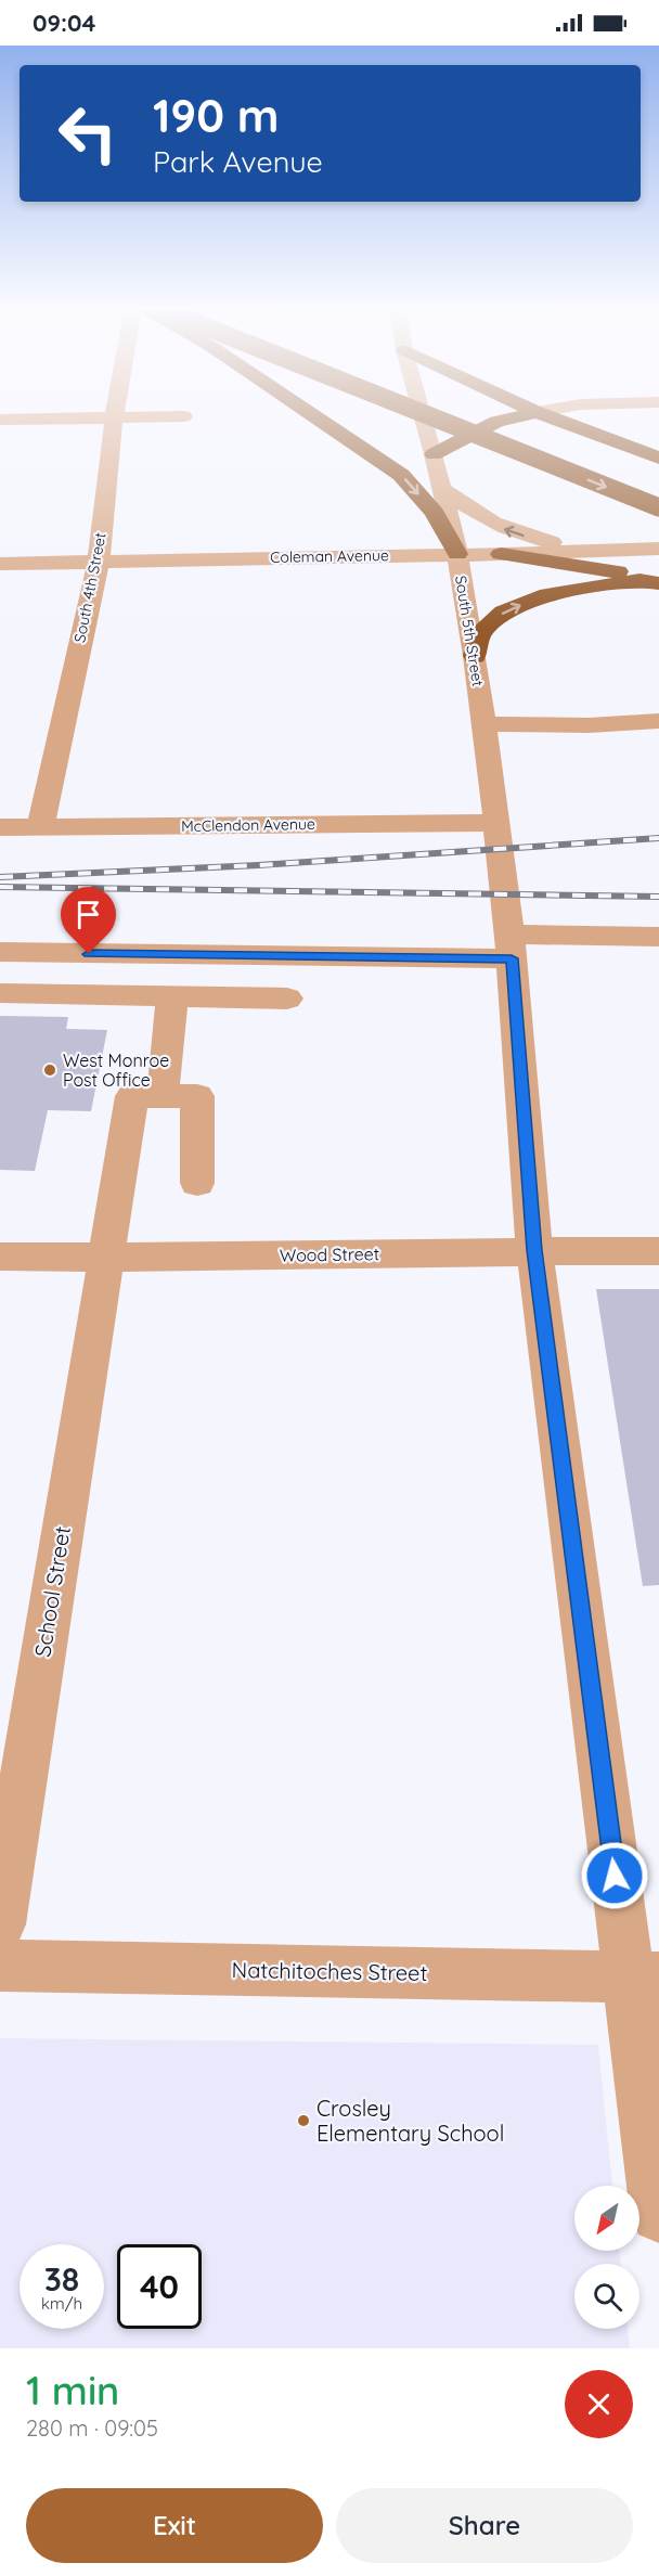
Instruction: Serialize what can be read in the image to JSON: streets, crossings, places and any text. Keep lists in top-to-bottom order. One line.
{"streets":{"street":["Coleman Avenue","South 4th Street","South 5th Street","McClendon Avenue","Wood Street","School Street","Natchitoches Street"]},"crossings":[["Coleman Avenue","South 4th Street"],["Coleman Avenue","South 5th Street"],["South 4th Street","McClendon Avenue"],["South 5th Street","McClendon Avenue"],["South 5th Street","Wood Street"],["South 5th Street","Natchitoches Street"],["Wood Street","School Street"]],"places":["West Monroe Post Office","Crosley Elementary School"],"north":"bottom left","page":{"status":"09:04","turn":["190 m","Park Avenue"],"speed":"38 km/h","limit":"40","heading":["1 min","280 m · 09:05"],"buttons":["Exit","Share"]}}
